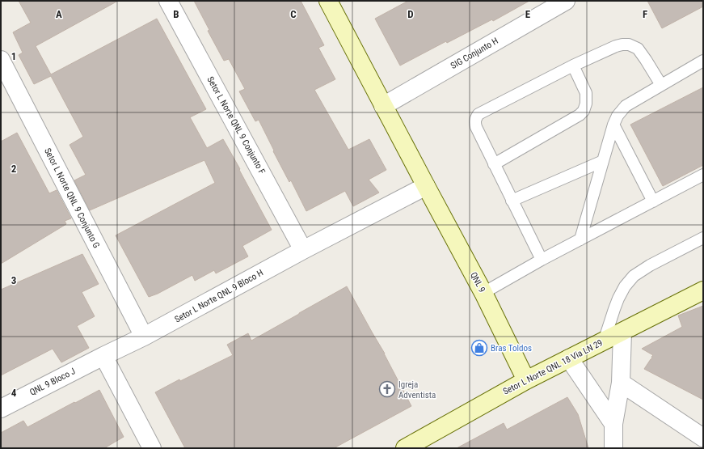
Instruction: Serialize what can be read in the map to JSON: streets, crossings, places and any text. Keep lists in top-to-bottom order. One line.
{"streets":{"street":["SIG Conjunto H","Setor L Norte QNL 9 Conjunto F","Setor L Norte QNL 9 Conjunto G","QNL 9","Setor L Norte QNL 9 Bloco H","Setor L Norte QNL 18 Via LN 29","QNL 9 Bloco J"]},"crossings":[["Setor L Norte QNL 9 Conjunto F","Setor L Norte QNL 9 Bloco H"],["Setor L Norte QNL 9 Conjunto G","Setor L Norte QNL 9 Bloco H"],["QNL 9","Setor L Norte QNL 9 Bloco H"],["QNL 9","Setor L Norte QNL 18 Via LN 29"],["Setor L Norte QNL 9 Bloco H","QNL 9 Bloco J"]],"places":{"shop":["Bras Toldos"],"church":["Igreja Adventista"]},"grid":{"columns":["A","B","C","D","E","F"],"rows":["1","2","3","4"]}}
